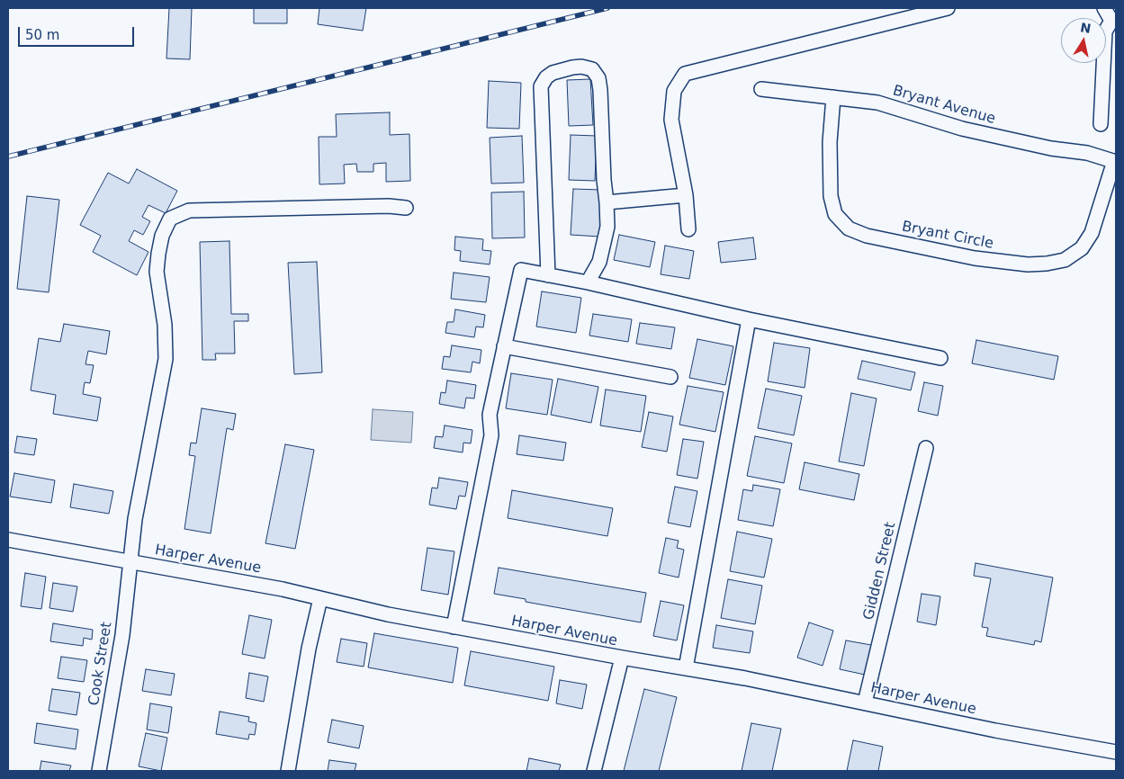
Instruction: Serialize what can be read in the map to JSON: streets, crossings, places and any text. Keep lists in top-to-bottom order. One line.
{"streets":{"street":["Bryant Avenue","Bryant Circle","Harper Avenue","Gidden Street","Cook Street"]},"crossings":[["Bryant Avenue","Bryant Circle"],["Harper Avenue","Gidden Street"],["Harper Avenue","Cook Street"]],"scale_bar":"50 m","north":"top"}
